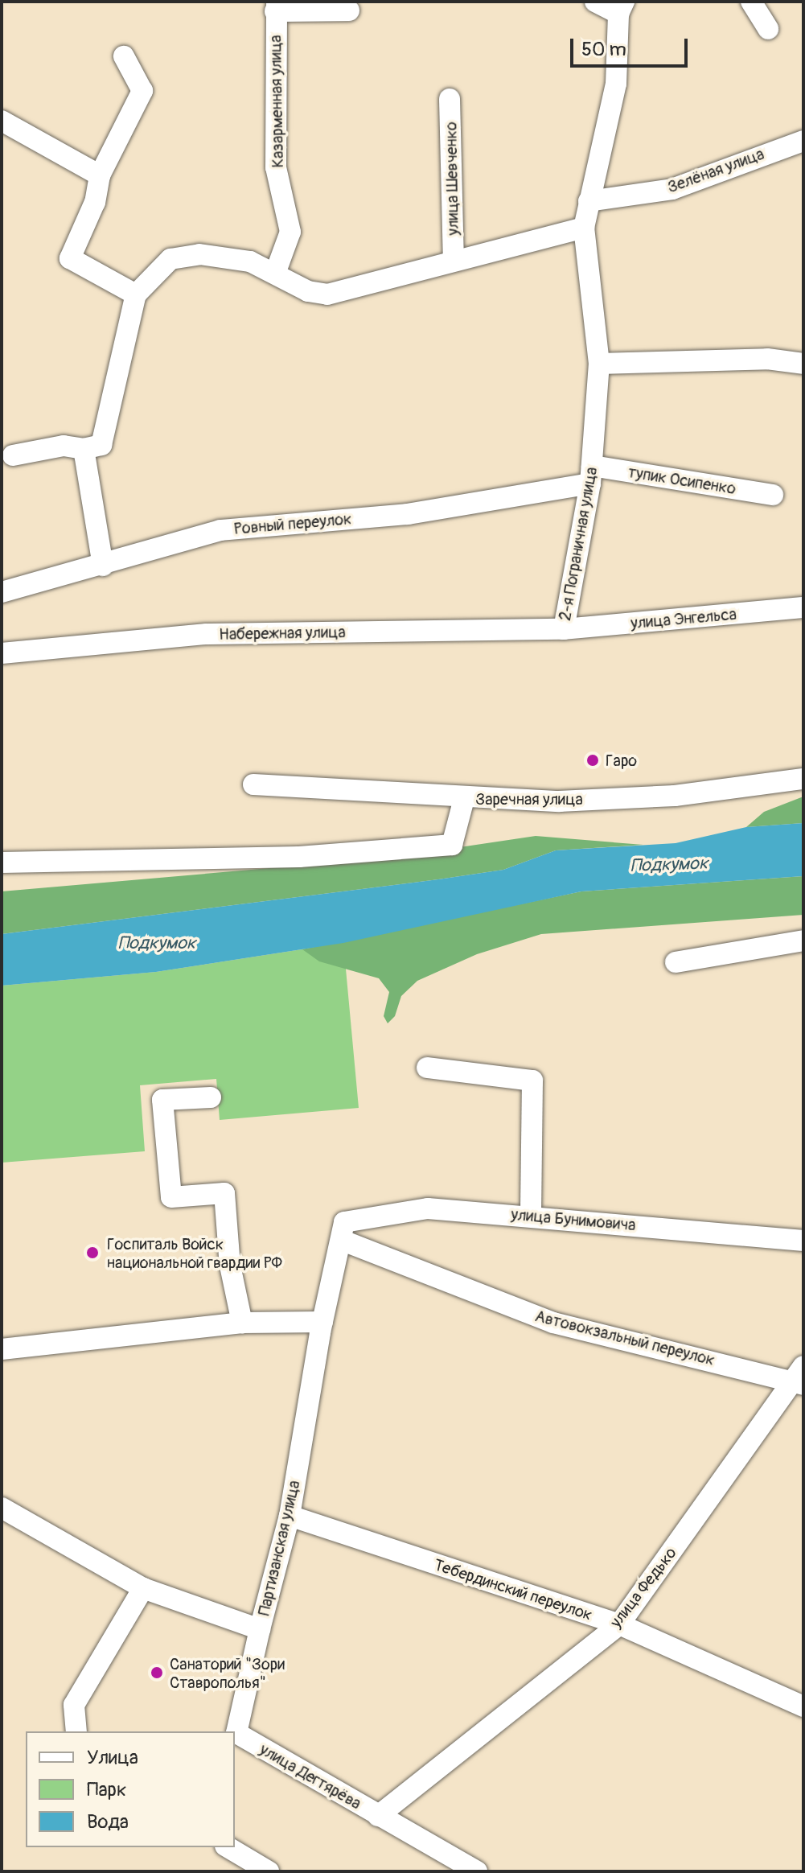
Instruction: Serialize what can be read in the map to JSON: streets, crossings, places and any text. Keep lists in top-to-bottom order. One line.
{"streets":{"street":["Казарменная улица","Зелёная улица","улица Шевченко","тупик Осипенко","Ровный переулок","2-я Пограничная улица","улица Энгельса","Набережная улица","Заречная улица","улица Бунимовича","Автовокзальный переулок","Партизанская улица","улица Федько","Тебердинский переулок","улица Дегтярёва"]},"crossings":[["Казарменная улица","улица Шевченко"],["Зелёная улица","2-я Пограничная улица"],["улица Шевченко","2-я Пограничная улица"],["тупик Осипенко","Ровный переулок"],["тупик Осипенко","2-я Пограничная улица"],["Ровный переулок","2-я Пограничная улица"],["2-я Пограничная улица","улица Энгельса"],["2-я Пограничная улица","Набережная улица"],["улица Энгельса","Набережная улица"],["улица Бунимовича","Автовокзальный переулок"],["улица Бунимовича","Партизанская улица"],["Автовокзальный переулок","Партизанская улица"],["Автовокзальный переулок","улица Федько"],["Партизанская улица","Тебердинский переулок"],["Партизанская улица","улица Дегтярёва"],["улица Федько","Тебердинский переулок"],["улица Федько","улица Дегтярёва"]],"water":["Подкумок"],"places":["Гаро","Госпиталь Войск национальной гвардии РФ","Санаторий \"Зори Ставрополья\""],"legend":["Улица","Парк","Вода"],"scale_bar":"50 m"}
